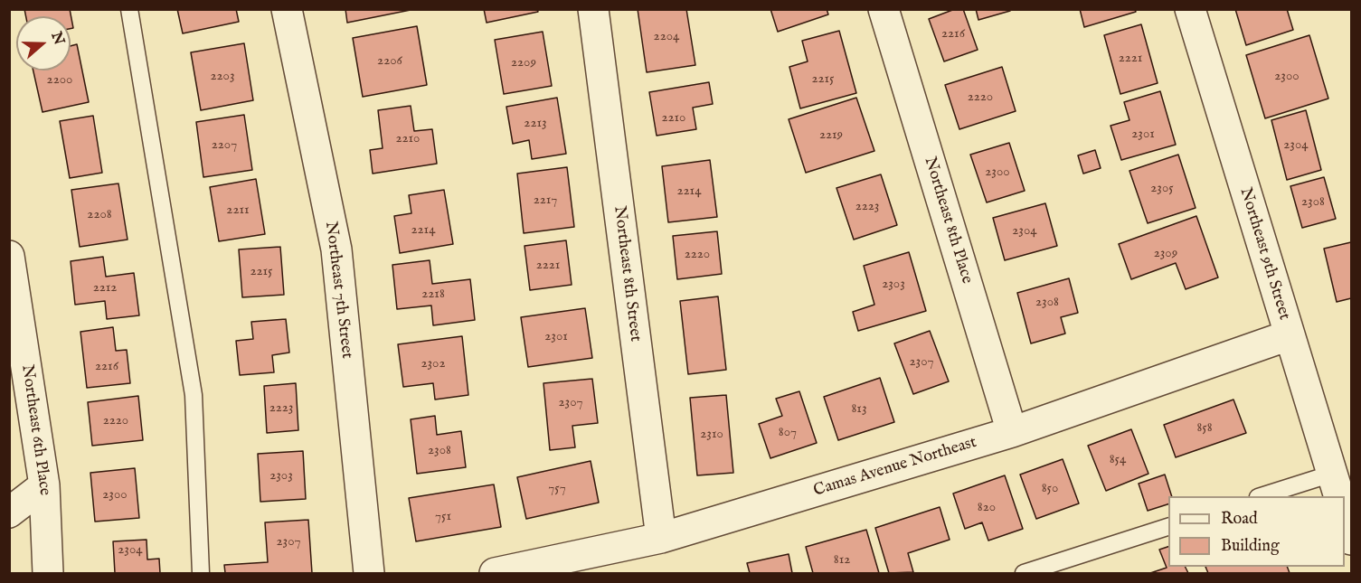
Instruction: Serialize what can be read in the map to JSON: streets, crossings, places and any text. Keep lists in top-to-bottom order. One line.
{"streets":{"street":["Northeast 8th Place","Northeast 9th Street","Northeast 8th Street","Northeast 7th Street","Northeast 6th Place","Camas Avenue Northeast"]},"crossings":[["Northeast 8th Place","Camas Avenue Northeast"],["Northeast 9th Street","Camas Avenue Northeast"],["Northeast 8th Street","Camas Avenue Northeast"]],"house_numbers":["2216","2204","2221","2206","2209","2203","2300","2215","2200","2220","2210","2213","2301","2219","2210","2207","2304","2300","2305","2214","2217","2308","2223","2211","2208","2214","2304","2309","2220","2221","2215","2303","2212","2218","2308","2301","2307","2302","2216","2307","2223","813","2220","858","807","2310","2308","854","2303","757","850","2300","820","751","2307","2304","812"],"legend":["Road","Building"],"north":"right"}
